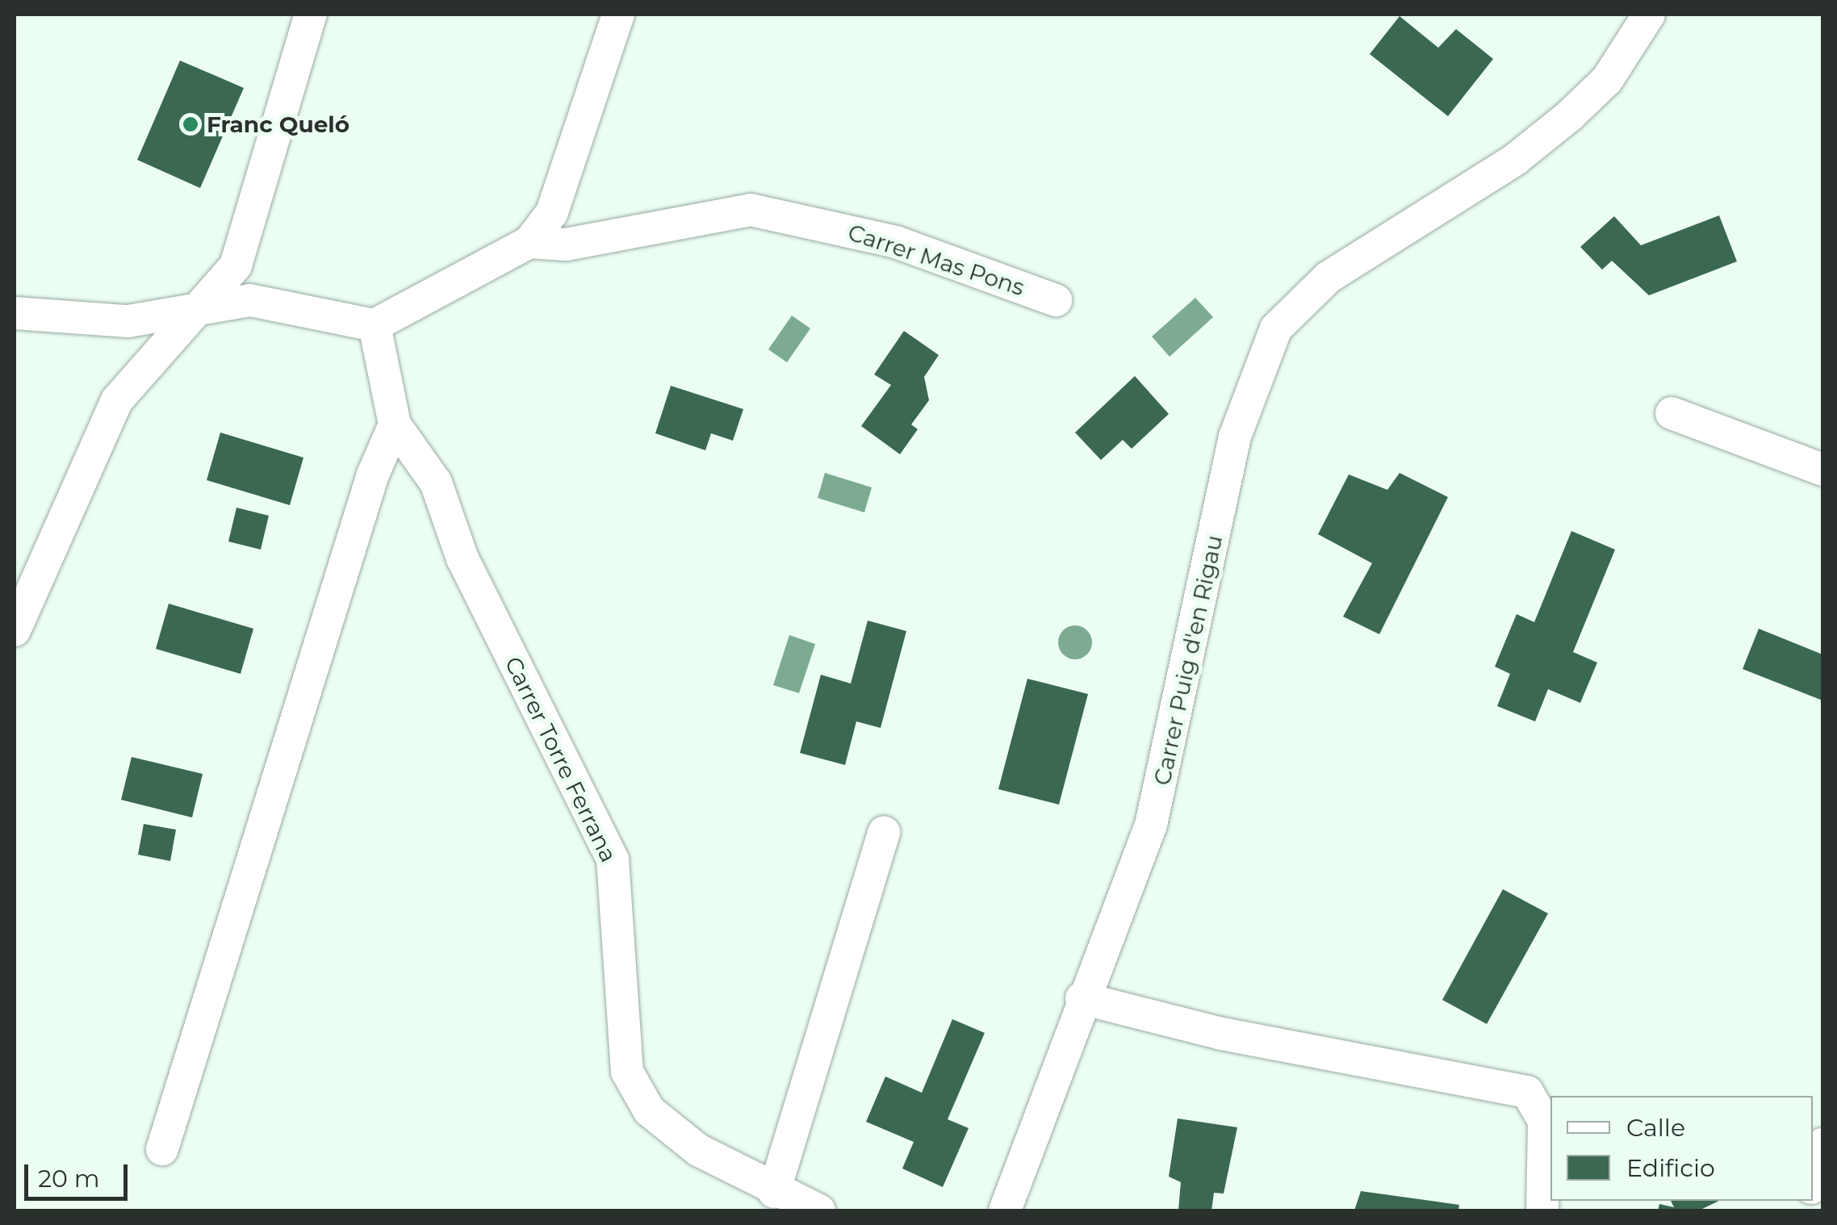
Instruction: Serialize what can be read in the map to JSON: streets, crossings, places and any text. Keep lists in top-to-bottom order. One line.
{"streets":{"street":["Carrer Mas Pons","Carrer Puig d'en Rigau","Carrer Torre Ferrana"]},"places":["Franc Queló"],"legend":["Calle","Edificio"],"scale_bar":"20 m"}
